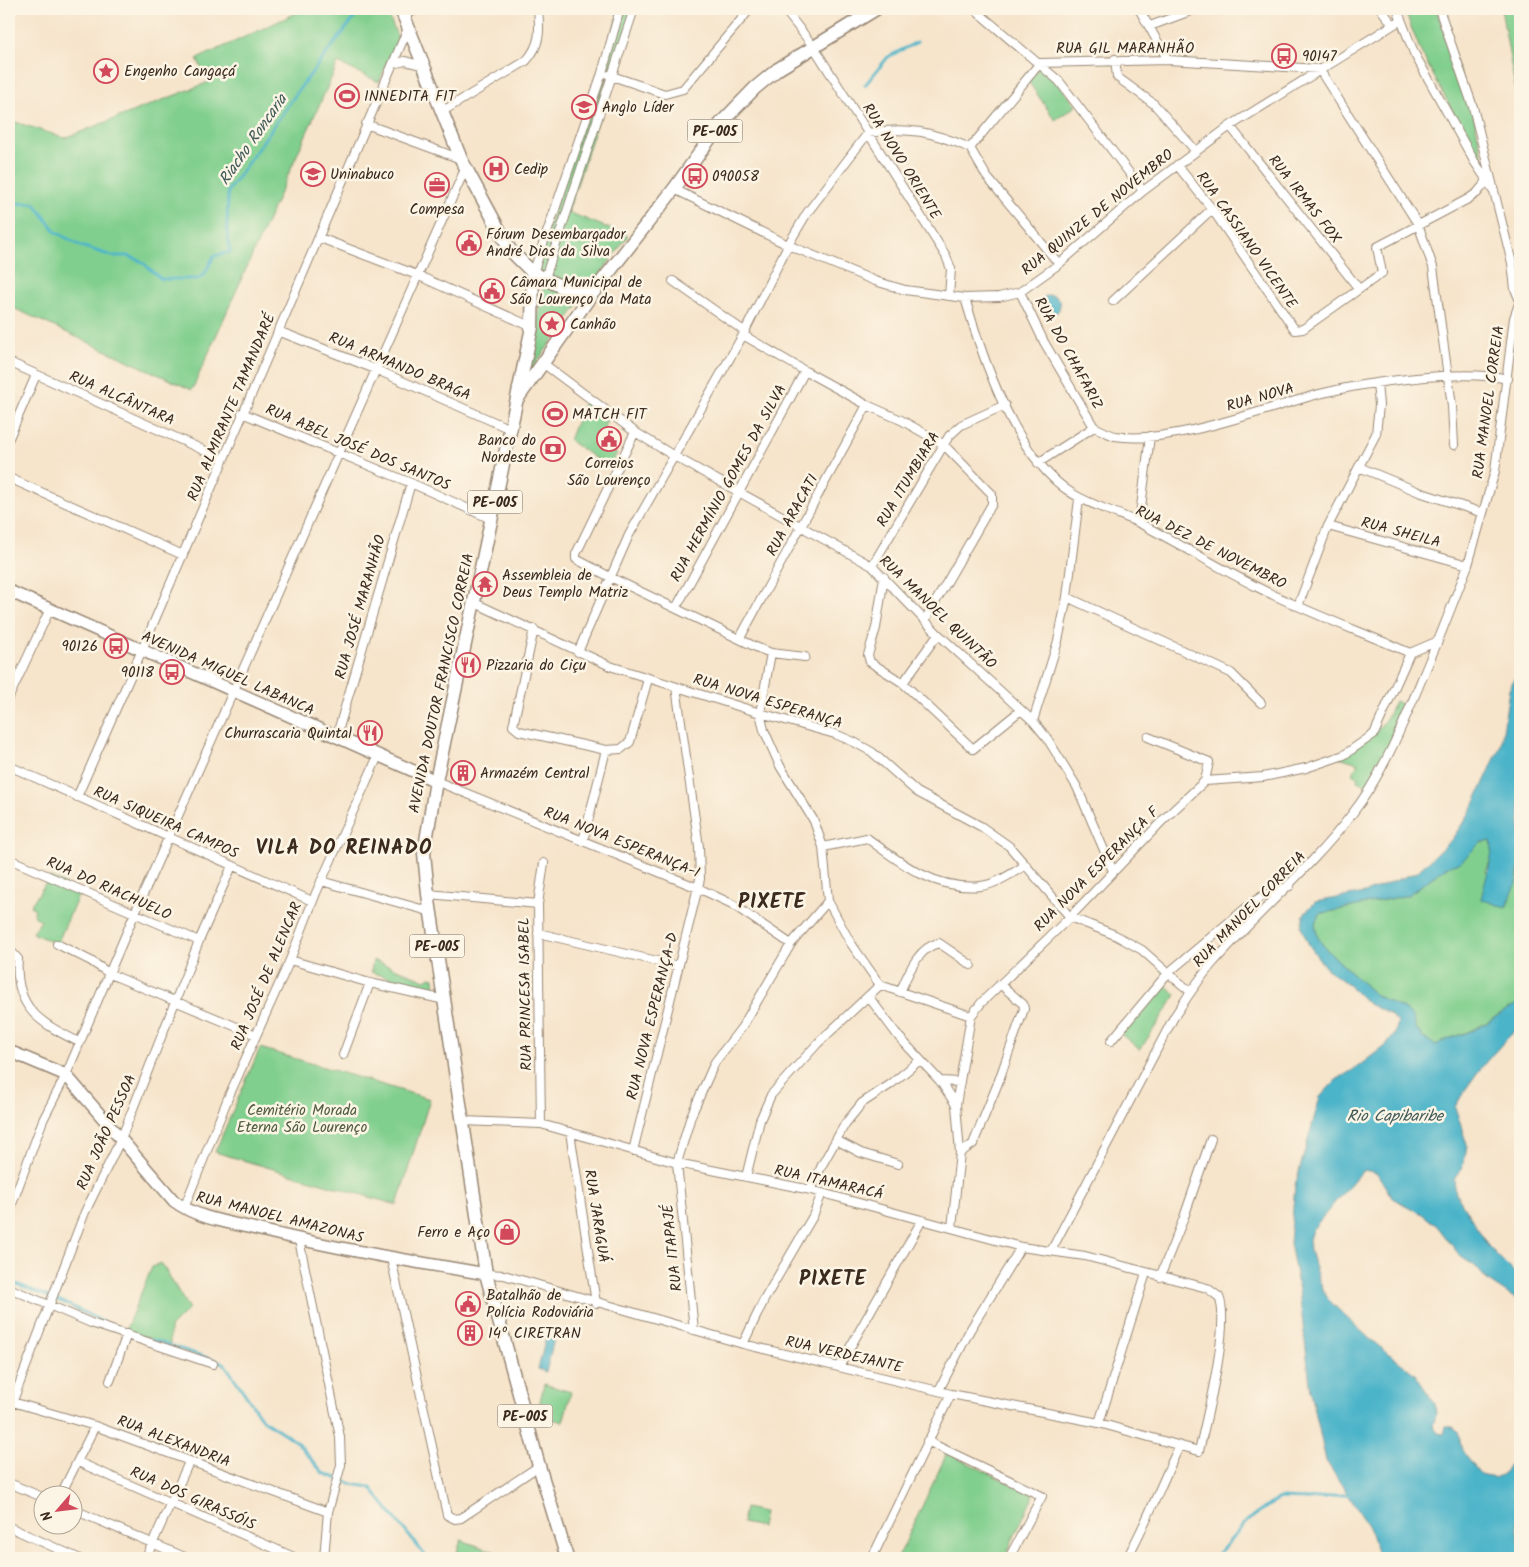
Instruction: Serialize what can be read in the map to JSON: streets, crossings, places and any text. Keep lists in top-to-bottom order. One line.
{"streets":{"main road":["PE-005","AVENIDA MIGUEL LABANCA","AVENIDA DOUTOR FRANCISCO CORREIA","RUA MANOEL AMAZONAS"],"street":["RUA GIL MARANHÃO","RUA NOVO ORIENTE","RUA IRMAS FOX","RUA QUINZE DE NOVEMBRO","RUA CASSIANO VICENTE","RUA DO CHAFARIZ","RUA ARMANDO BRAGA","RUA NOVA","RUA ALCÂNTARA","RUA MANOEL CORREIA","RUA ALMIRANTE TAMANDARÉ","RUA ABEL JOSÉ DOS SANTOS","RUA ITUMBIARA","RUA HERMÍNIO GOMES DA SILVA","RUA ARACATI","RUA SHEILA","RUA DEZ DE NOVEMBRO","RUA JOSÉ MARANHÃO","RUA MANOEL QUINTÃO","RUA NOVA ESPERANÇA","RUA SIQUEIRA CAMPOS","RUA NOVA ESPERANÇA-I","RUA NOVA ESPERANÇA F","RUA DO RIACHUELO","RUA JOSÉ DE ALENCAR","RUA PRINCESA ISABEL","RUA NOVA ESPERANÇA-D","RUA JOÃO PESSOA","RUA ITAMARACÁ","RUA JARAGUÁ","RUA ITAPAJÉ","RUA VERDEJANTE","RUA ALEXANDRIA","RUA DOS GIRASSÓIS"]},"crossings":[["RUA GIL MARANHÃO","RUA QUINZE DE NOVEMBRO"],["PE-005","AVENIDA DOUTOR FRANCISCO CORREIA"],["PE-005","RUA ITAMARACÁ"],["PE-005","RUA MANOEL AMAZONAS"],["PE-005","RUA VERDEJANTE"],["RUA NOVO ORIENTE","RUA QUINZE DE NOVEMBRO"],["RUA NOVO ORIENTE","AVENIDA DOUTOR FRANCISCO CORREIA"],["RUA IRMAS FOX","RUA QUINZE DE NOVEMBRO"],["RUA IRMAS FOX","RUA CASSIANO VICENTE"],["RUA QUINZE DE NOVEMBRO","RUA CASSIANO VICENTE"],["RUA QUINZE DE NOVEMBRO","RUA DO CHAFARIZ"],["RUA QUINZE DE NOVEMBRO","RUA MANOEL CORREIA"],["RUA QUINZE DE NOVEMBRO","RUA DEZ DE NOVEMBRO"],["RUA QUINZE DE NOVEMBRO","AVENIDA DOUTOR FRANCISCO CORREIA"],["RUA DO CHAFARIZ","RUA NOVA"],["RUA ARMANDO BRAGA","RUA ALMIRANTE TAMANDARÉ"],["RUA ARMANDO BRAGA","AVENIDA DOUTOR FRANCISCO CORREIA"],["RUA NOVA","RUA MANOEL CORREIA"],["RUA ALCÂNTARA","RUA ALMIRANTE TAMANDARÉ"],["RUA MANOEL CORREIA","RUA SHEILA"],["RUA MANOEL CORREIA","RUA NOVA ESPERANÇA"],["RUA MANOEL CORREIA","RUA ITAMARACÁ"],["RUA ALMIRANTE TAMANDARÉ","RUA ABEL JOSÉ DOS SANTOS"],["RUA ALMIRANTE TAMANDARÉ","AVENIDA MIGUEL LABANCA"],["RUA ALMIRANTE TAMANDARÉ","RUA SIQUEIRA CAMPOS"],["RUA ABEL JOSÉ DOS SANTOS","RUA JOSÉ MARANHÃO"],["RUA ABEL JOSÉ DOS SANTOS","AVENIDA DOUTOR FRANCISCO CORREIA"],["RUA ITUMBIARA","RUA DEZ DE NOVEMBRO"],["RUA ITUMBIARA","RUA MANOEL QUINTÃO"],["RUA HERMÍNIO GOMES DA SILVA","RUA MANOEL QUINTÃO"],["RUA ARACATI","RUA MANOEL QUINTÃO"],["RUA JOSÉ MARANHÃO","AVENIDA MIGUEL LABANCA"],["RUA MANOEL QUINTÃO","AVENIDA DOUTOR FRANCISCO CORREIA"],["RUA MANOEL QUINTÃO","RUA NOVA ESPERANÇA F"],["AVENIDA MIGUEL LABANCA","AVENIDA DOUTOR FRANCISCO CORREIA"],["AVENIDA MIGUEL LABANCA","RUA NOVA ESPERANÇA-I"],["AVENIDA MIGUEL LABANCA","RUA JOSÉ DE ALENCAR"],["AVENIDA DOUTOR FRANCISCO CORREIA","RUA NOVA ESPERANÇA"],["AVENIDA DOUTOR FRANCISCO CORREIA","RUA NOVA ESPERANÇA-I"],["AVENIDA DOUTOR FRANCISCO CORREIA","RUA ITAMARACÁ"],["RUA NOVA ESPERANÇA","RUA NOVA ESPERANÇA F"],["RUA NOVA ESPERANÇA","RUA NOVA ESPERANÇA-D"],["RUA SIQUEIRA CAMPOS","RUA JOSÉ DE ALENCAR"],["RUA SIQUEIRA CAMPOS","RUA JOÃO PESSOA"],["RUA NOVA ESPERANÇA-I","RUA NOVA ESPERANÇA-D"],["RUA DO RIACHUELO","RUA JOÃO PESSOA"],["RUA JOSÉ DE ALENCAR","RUA MANOEL AMAZONAS"],["RUA PRINCESA ISABEL","RUA ITAMARACÁ"],["RUA NOVA ESPERANÇA-D","RUA ITAMARACÁ"],["RUA JOÃO PESSOA","RUA MANOEL AMAZONAS"],["RUA JOÃO PESSOA","RUA ALEXANDRIA"],["RUA ITAMARACÁ","RUA JARAGUÁ"],["RUA ITAMARACÁ","RUA ITAPAJÉ"],["RUA ITAMARACÁ","RUA VERDEJANTE"],["RUA JARAGUÁ","RUA VERDEJANTE"],["RUA MANOEL AMAZONAS","RUA VERDEJANTE"],["RUA ITAPAJÉ","RUA VERDEJANTE"]],"districts":["VILA DO REINADO","PIXETE","PIXETE"],"water":["Riacho Roncaria","Rio Capibaribe"],"parks":["Cemitério Morada Eterna São Lourenço"],"places":{"bus stop":["90147","090058","90126","90118"],"place":["Engenho Cangaçá","Canhão"],"sports":["INNEDITA FIT","MATCH FIT"],"school or university":["Anglo Líder","Uninabuco"],"hospital":["Cedip"],"office":["Compesa"],"public building":["Fórum Desembargador André Dias da Silva","Câmara Municipal de São Lourenço da Mata","Correios São Lourenço","Batalhão de Polícia Rodoviária"],"bank":["Banco do Nordeste"],"temple":["Assembleia de Deus Templo Matriz"],"restaurant":["Pizzaria do Ciçu","Churrascaria Quintal"],"building":["Armazém Central","14º CIRETRAN"],"shop":["Ferro e Aço"]},"north":"bottom left"}
